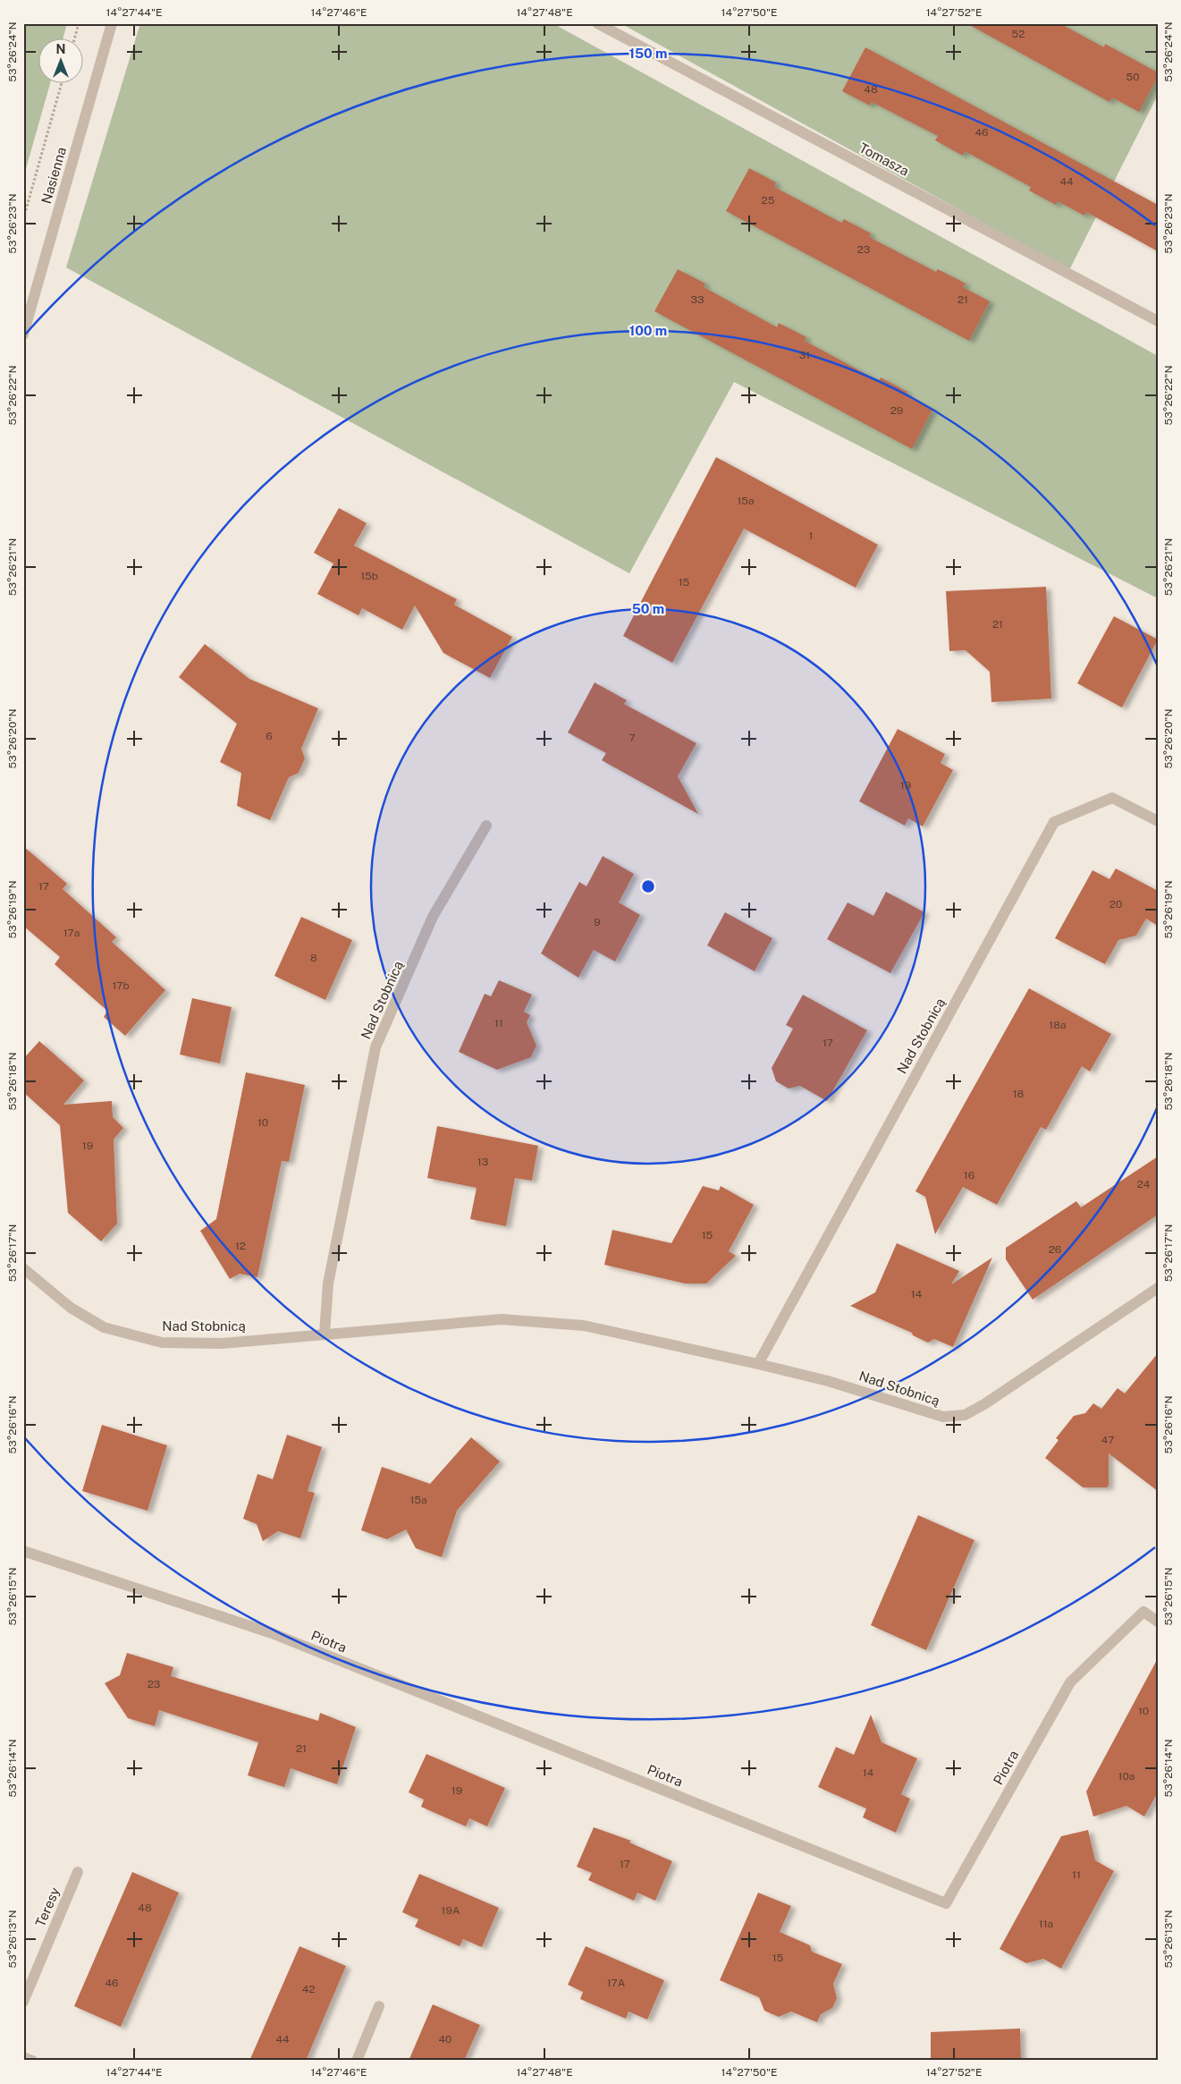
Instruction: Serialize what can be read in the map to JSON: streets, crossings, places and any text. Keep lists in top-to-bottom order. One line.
{"streets":{"street":["Tomasza","Nasienna","Nad Stobnicą","Piotra","Teresy"]},"house_numbers":["52","50","48","46","44","25","23","33","21","31","29","15a","1","15b","15","21","6","7","19","17","20","9","17a","8","17b","11","18a","17","18","10","19","13","16","24","15","12","26","14","47","15a","23","10","21","14","10a","19","17","11","48","19A","11a","15","46","17A","42","44","40"],"north":"top","coordinates":["14°27'44\"E","14°27'46\"E","14°27'48\"E","14°27'50\"E","14°27'52\"E","53°26'24\"N","53°26'23\"N","53°26'22\"N","53°26'21\"N","53°26'20\"N","53°26'19\"N","53°26'18\"N","53°26'17\"N","53°26'16\"N","53°26'15\"N","53°26'14\"N","53°26'13\"N"],"rings":["150 m","100 m","50 m"]}
